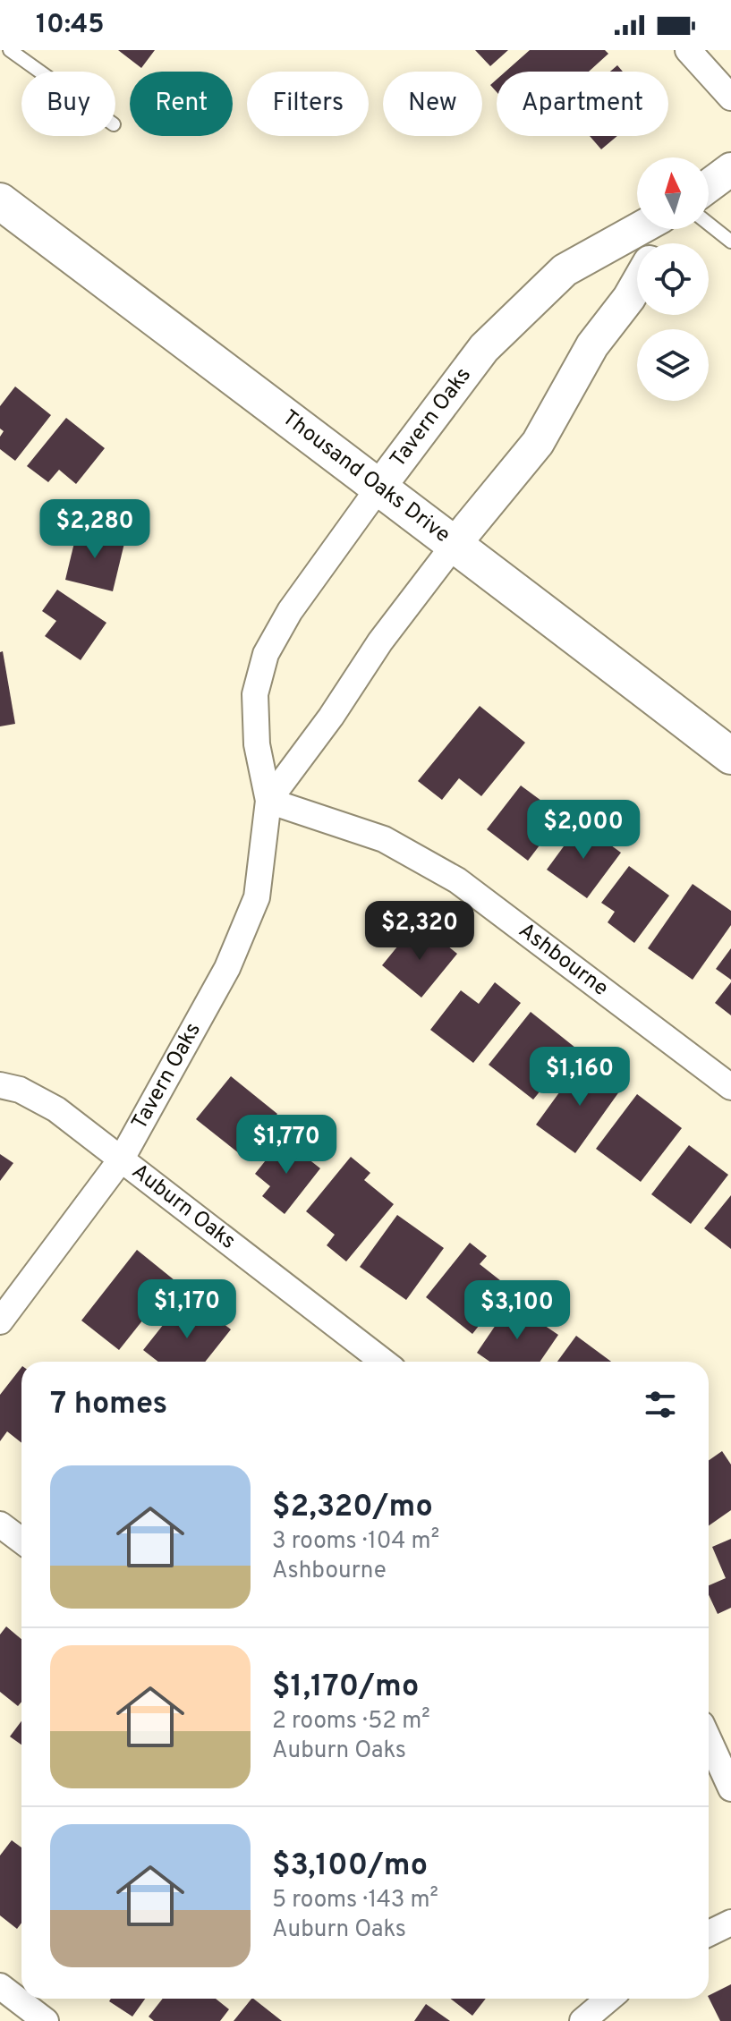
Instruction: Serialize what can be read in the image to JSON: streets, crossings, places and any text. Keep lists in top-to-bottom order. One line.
{"streets":{"main road":["Thousand Oaks Drive"],"street":["Tavern Oaks","Ashbourne","Auburn Oaks"]},"crossings":[["Tavern Oaks","Thousand Oaks Drive"],["Tavern Oaks","Ashbourne"],["Tavern Oaks","Auburn Oaks"]],"north":"top","page":{"status":"10:45","chip":["Buy","Rent","Filters","New","Apartment"],"price":["$2,280","$2,000","$2,320","$1,160","$1,770","$1,170","$3,100"],"heading":"7 homes","list":[{"name":"$2,320/mo","note":"3 rooms · 104 m² · Ashbourne"},{"name":"$1,170/mo","note":"2 rooms · 52 m² · Auburn Oaks"},{"name":"$3,100/mo","note":"5 rooms · 143 m² · Auburn Oaks"}]}}
